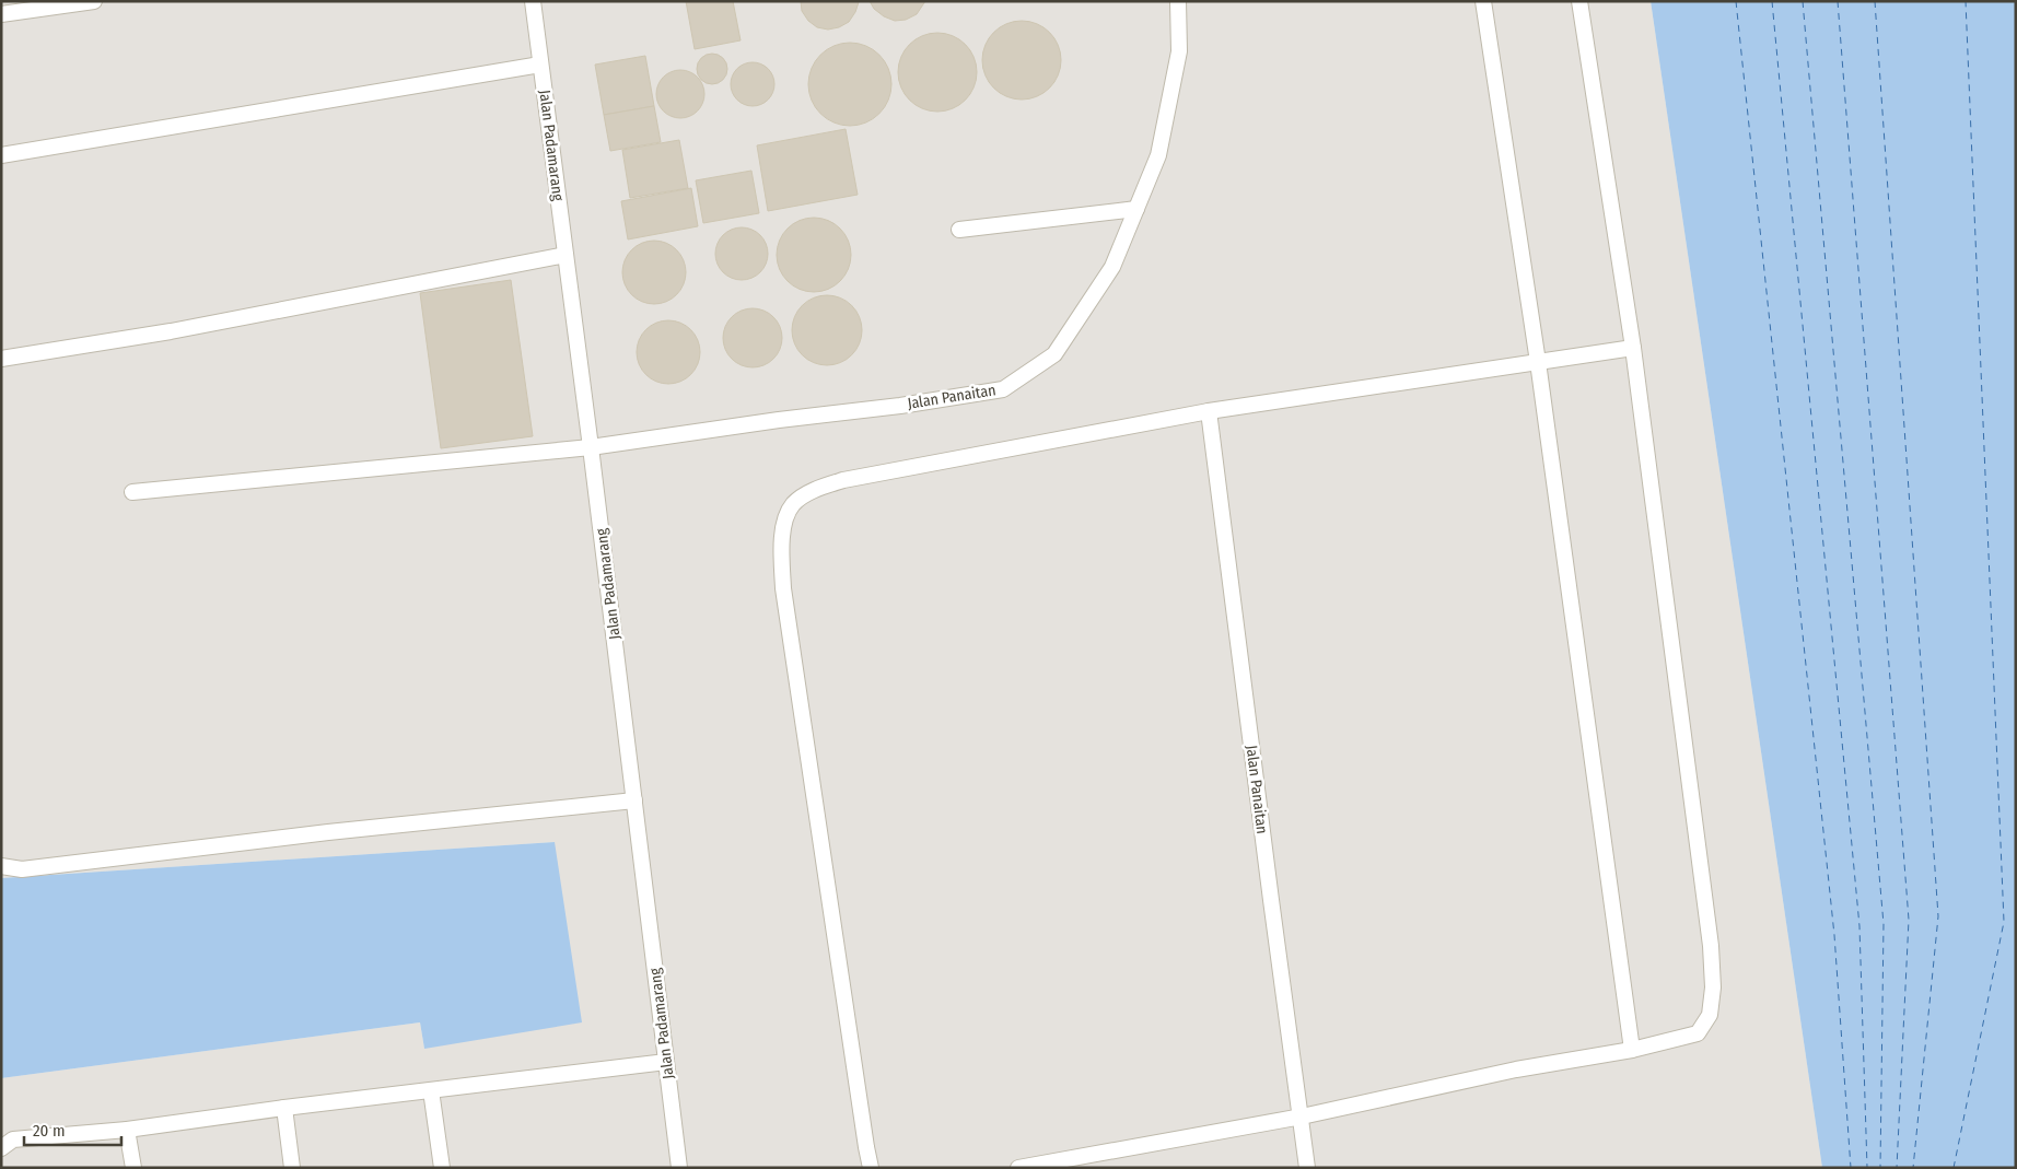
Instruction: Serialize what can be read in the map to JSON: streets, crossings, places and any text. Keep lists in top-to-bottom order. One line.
{"streets":{"lane":["Jalan Padamarang","Jalan Panaitan"]},"crossings":[["Jalan Padamarang","Jalan Panaitan"]],"scale_bar":"20 m"}
